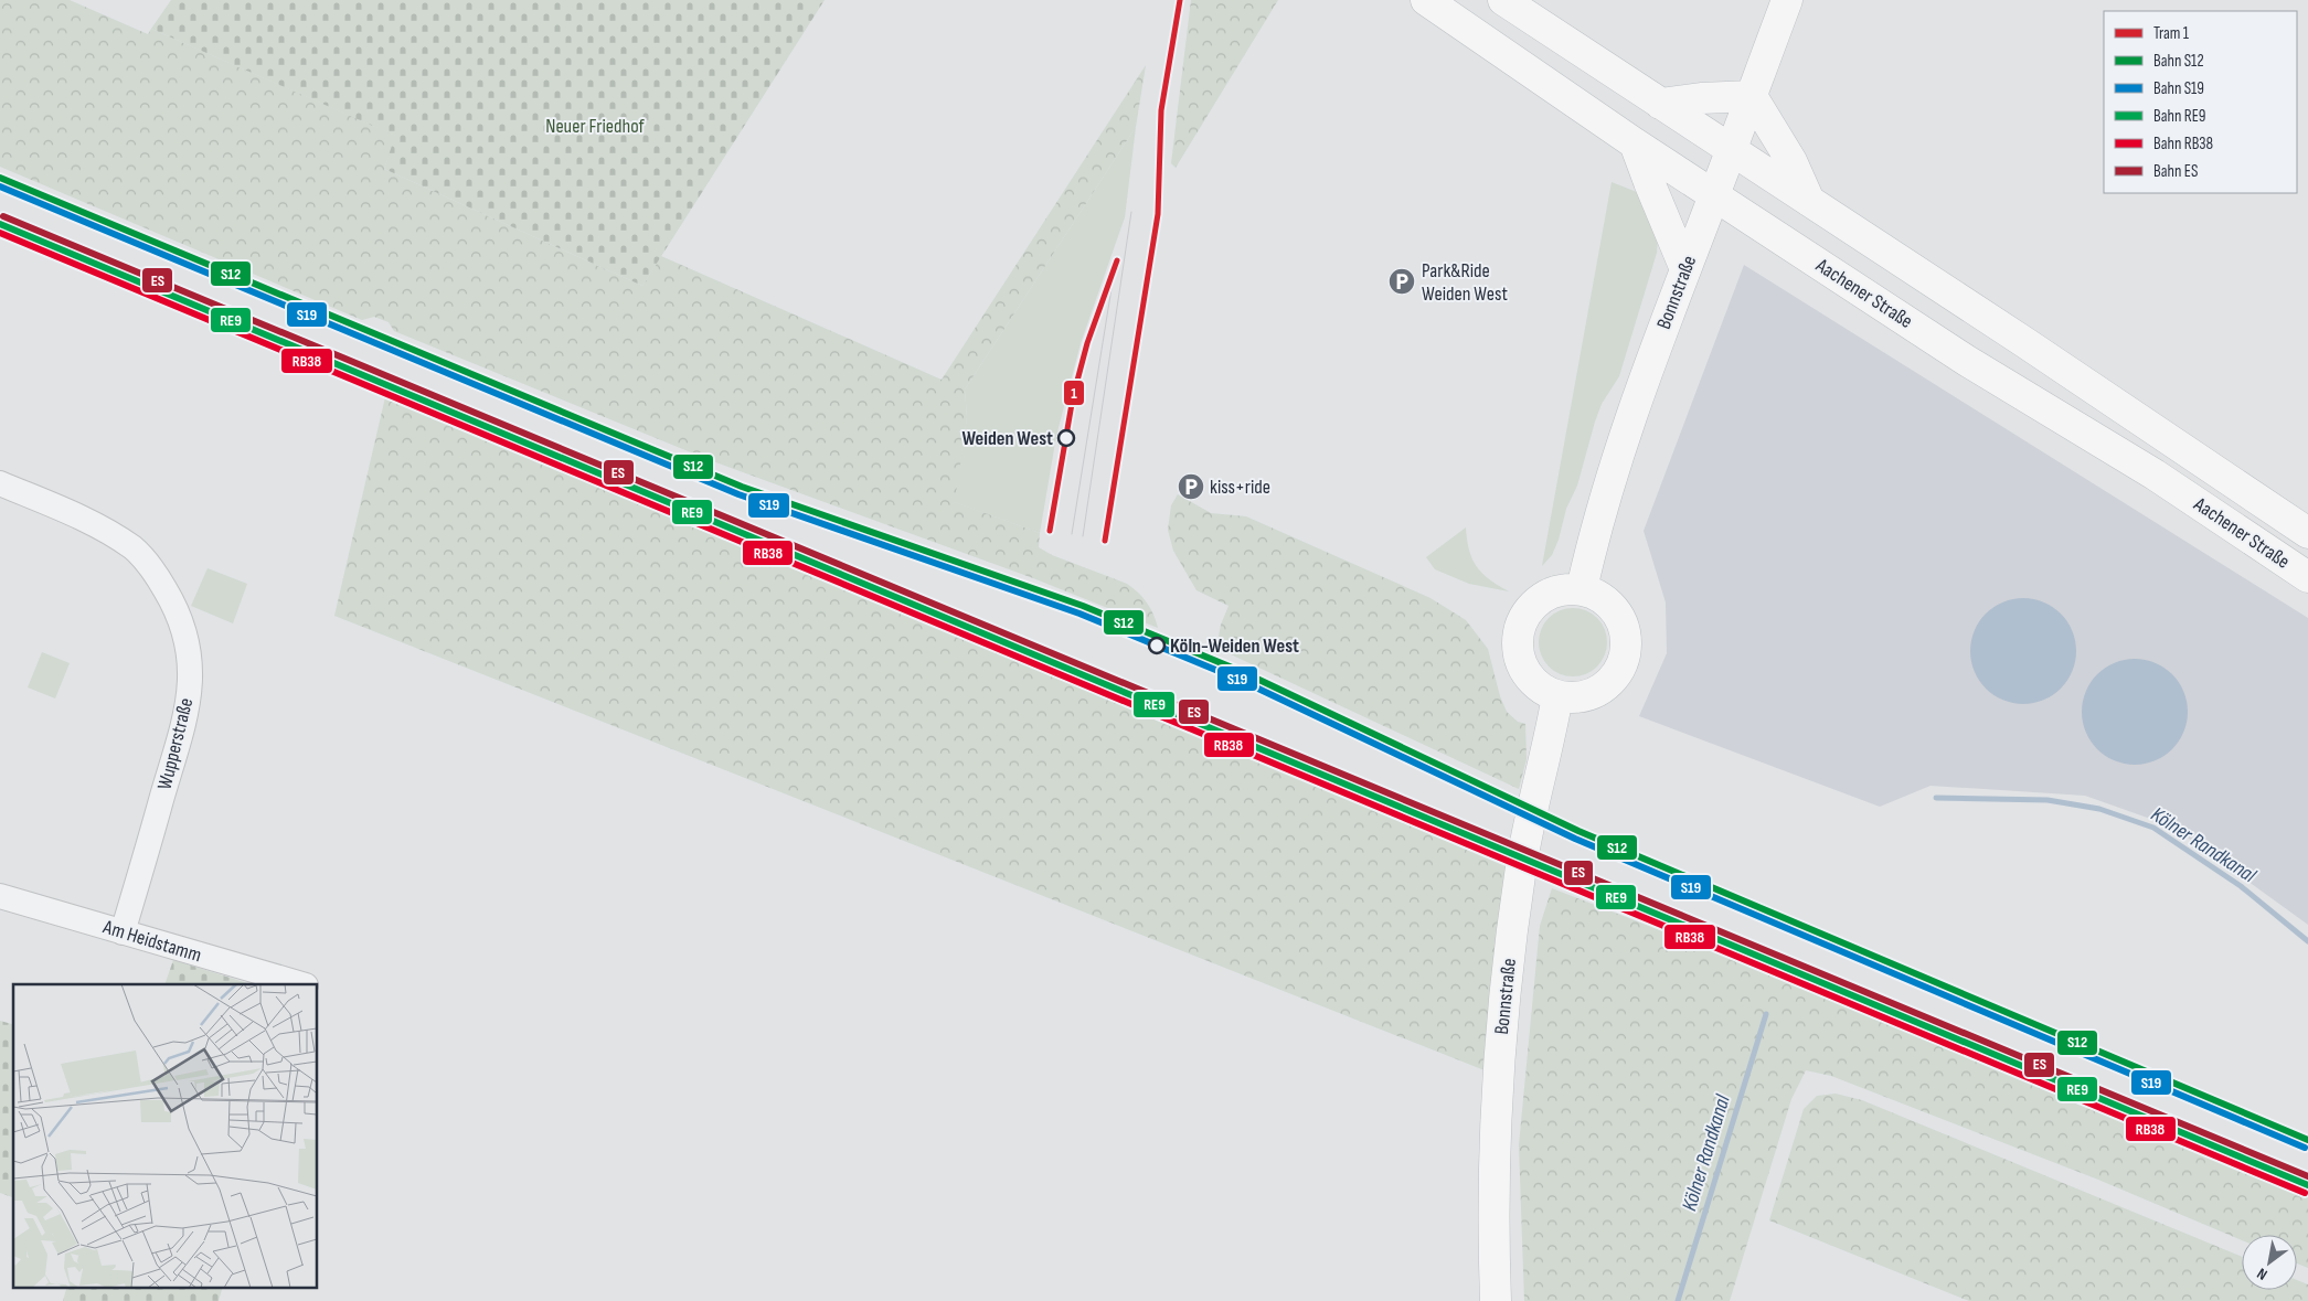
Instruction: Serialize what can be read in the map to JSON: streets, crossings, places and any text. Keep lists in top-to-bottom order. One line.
{"streets":{"main road":["Bonnstraße","Aachener Straße"],"street":["Wupperstraße","Am Heidstamm"]},"crossings":[["Bonnstraße","Aachener Straße"],["Wupperstraße","Am Heidstamm"]],"water":["Kölner Randkanal"],"parks":["Neuer Friedhof"],"places":{"parking":["Park&Ride Weiden West","kiss+ride"],"other":["Weiden West","Köln-Weiden West"]},"lines":["tram line 1","rail line S12","rail line S19","rail line ES","rail line RE9","rail line RB38"],"legend":["Tram 1","Bahn S12","Bahn S19","Bahn RE9","Bahn RB38","Bahn ES"],"north":"bottom left"}
